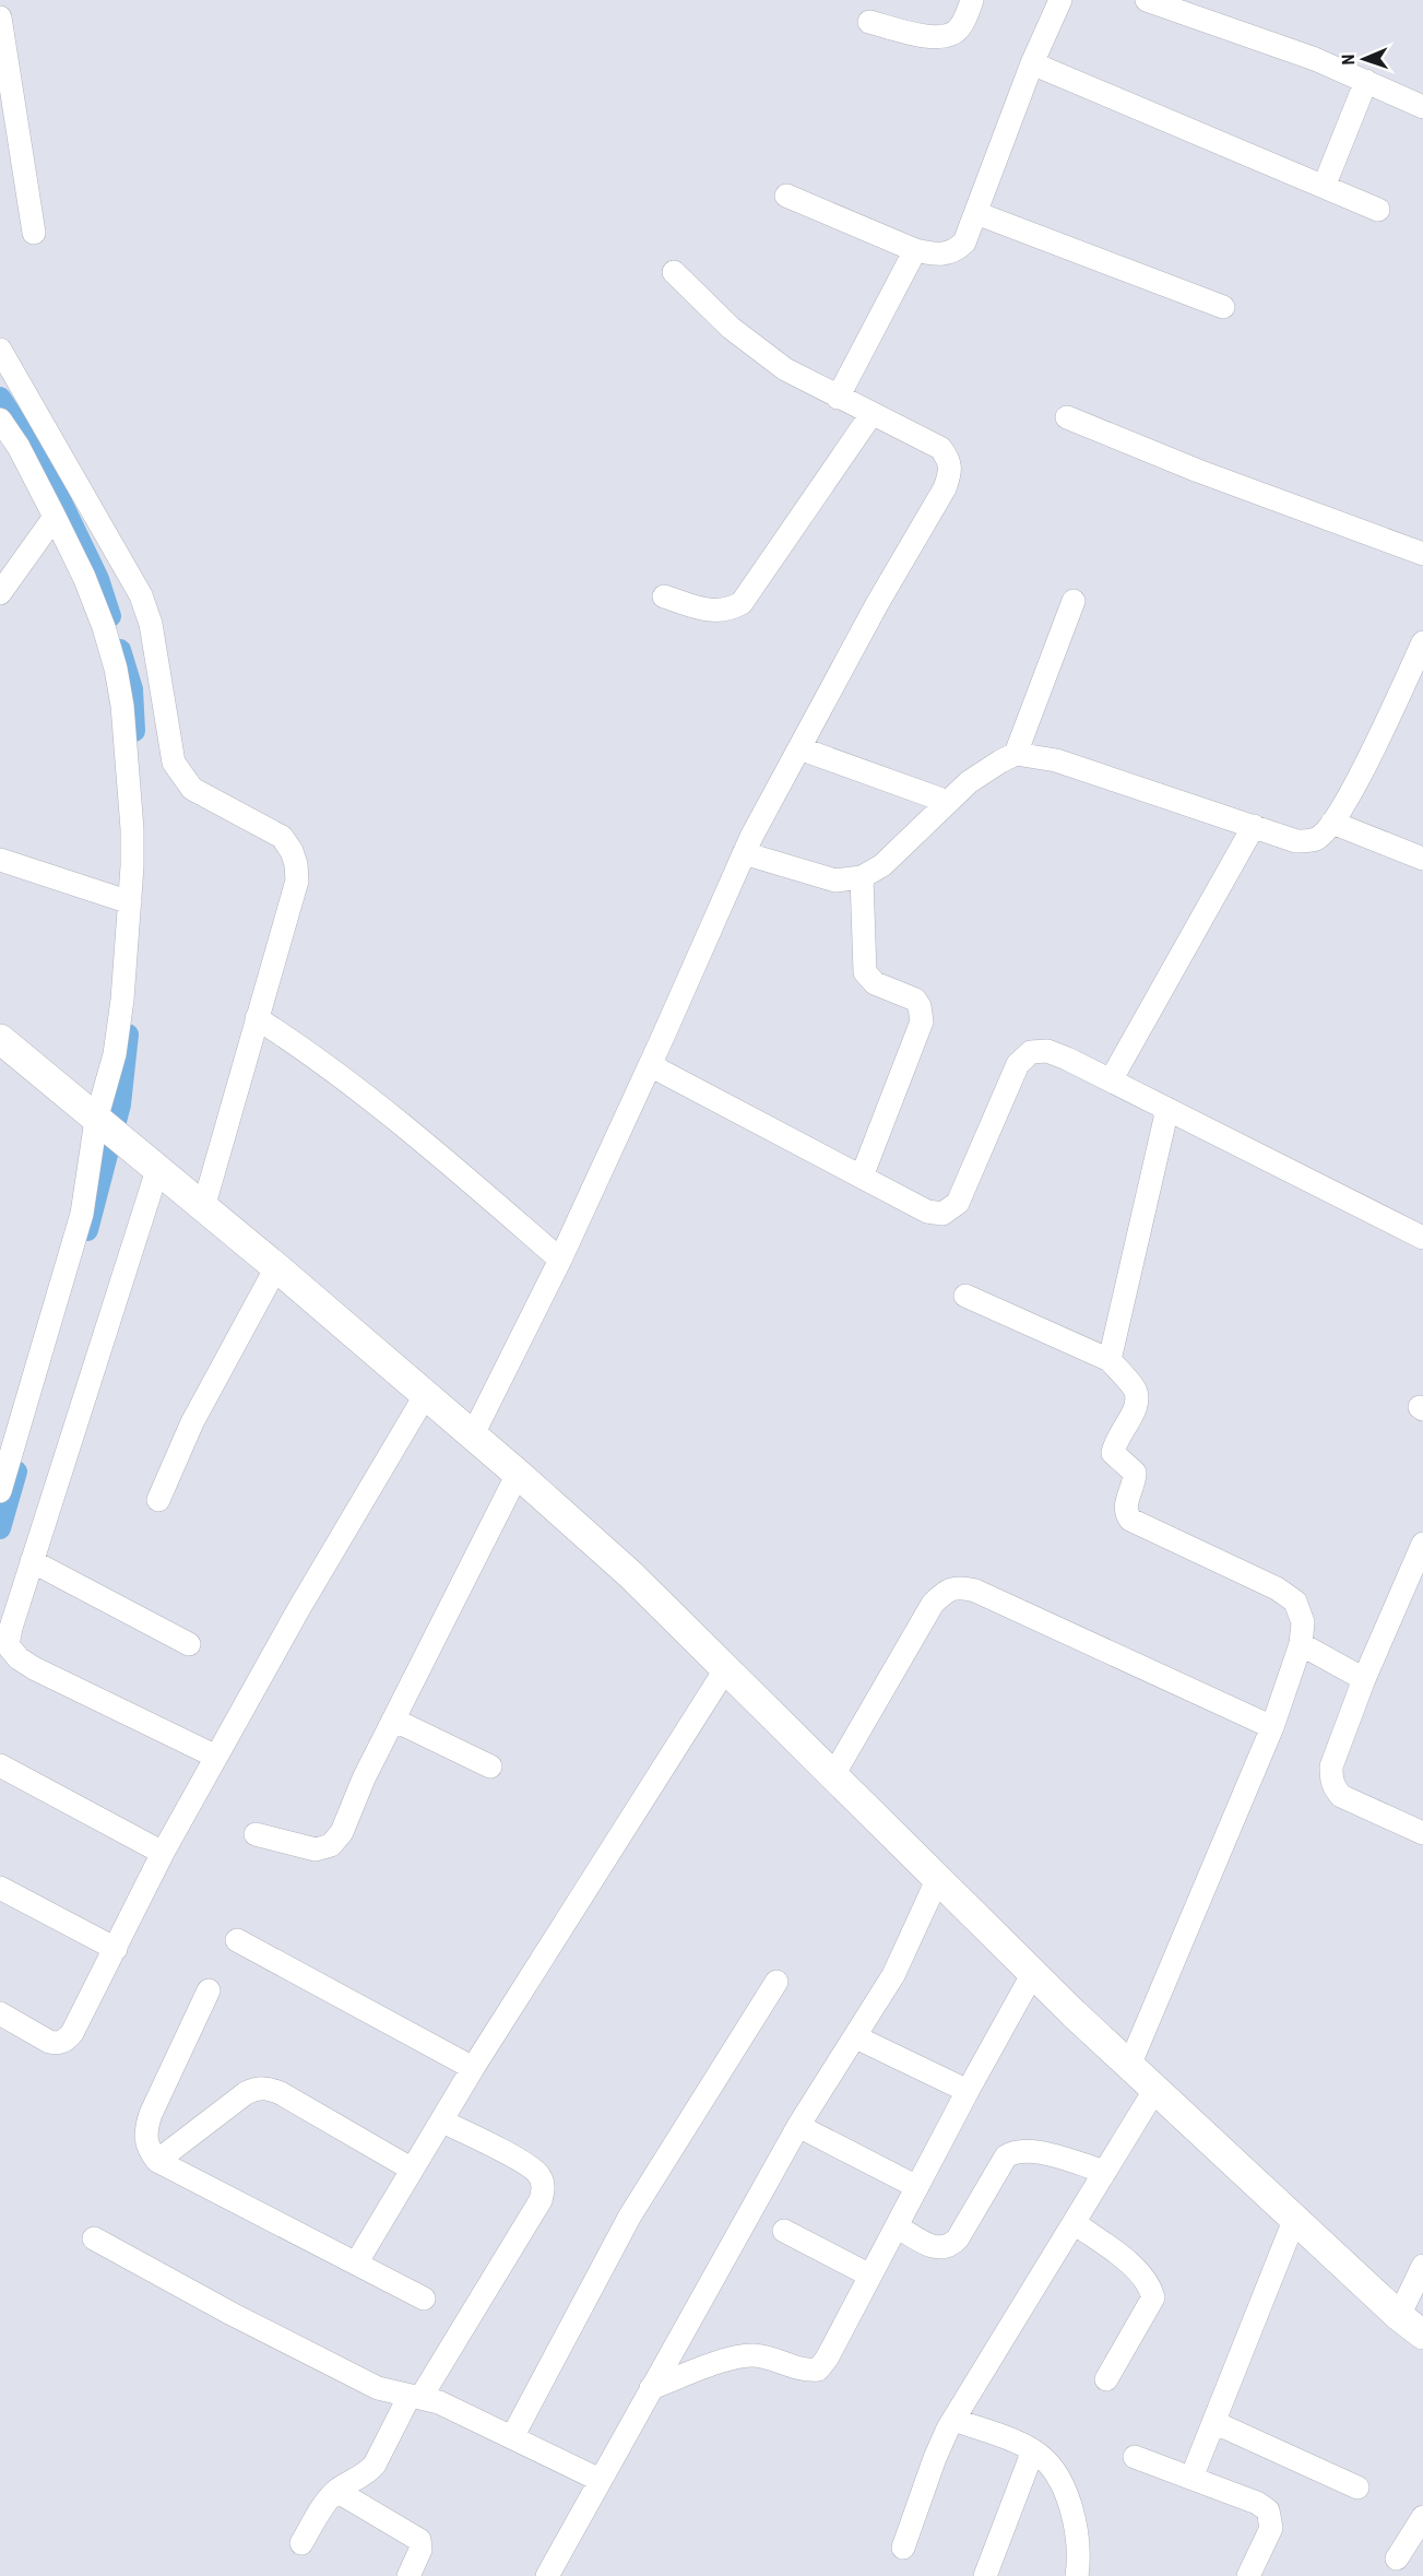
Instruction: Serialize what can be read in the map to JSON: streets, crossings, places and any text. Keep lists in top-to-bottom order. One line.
{"north":"left"}
